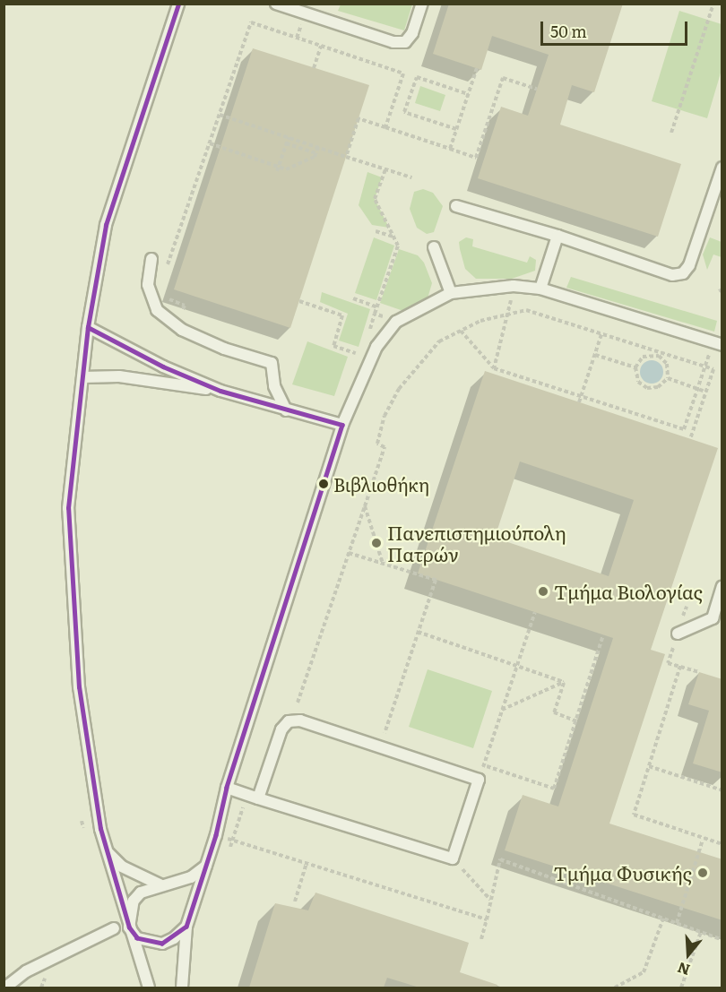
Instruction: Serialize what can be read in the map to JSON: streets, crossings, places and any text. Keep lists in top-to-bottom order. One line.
{"places":["Βιβλιοθήκη","Πανεπιστημιούπολη Πατρών","Τμήμα Βιολογίας","Τμήμα Φυσικής"],"scale_bar":"50 m","north":"bottom"}
